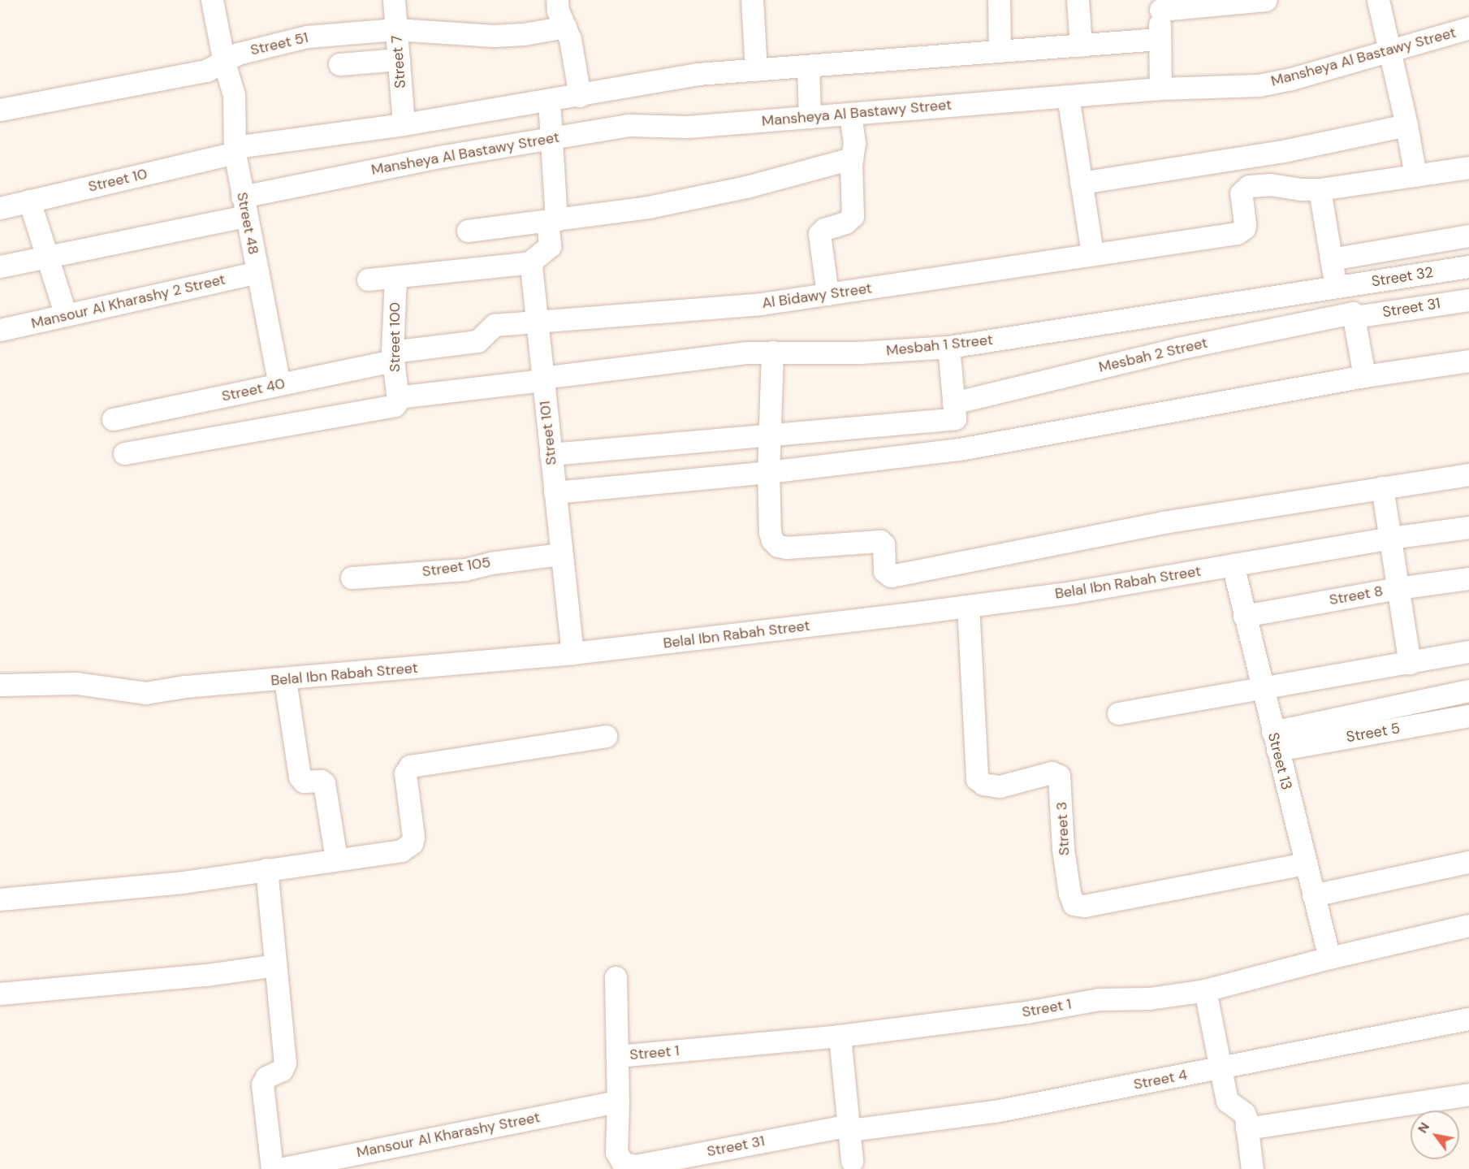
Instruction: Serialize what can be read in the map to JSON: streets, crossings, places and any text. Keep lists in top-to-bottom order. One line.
{"streets":{"street":["Street 51","Mansheya Al Bastawy Street","Street 7","Street 10","Street 48","Street 32","Al Bidawy Street","Mansour Al Kharashy 2 Street","Street 31","Street 100","Mesbah 1 Street","Mesbah 2 Street","Street 40","Street 101","Street 105","Belal Ibn Rabah Street","Street 8","Street 5","Street 13","Street 3","Street 1","Street 4","Mansour Al Kharashy Street"]},"crossings":[["Street 51","Street 7"],["Street 51","Street 48"],["Mansheya Al Bastawy Street","Street 48"],["Street 7","Street 10"],["Street 10","Street 48"],["Street 48","Mansour Al Kharashy 2 Street"],["Street 48","Street 40"],["Street 32","Mesbah 1 Street"],["Al Bidawy Street","Street 100"],["Al Bidawy Street","Street 40"],["Al Bidawy Street","Street 101"],["Street 31","Mesbah 2 Street"],["Street 31","Street 4"],["Street 31","Mansour Al Kharashy Street"],["Street 100","Mesbah 1 Street"],["Street 100","Street 40"],["Mesbah 1 Street","Street 101"],["Mesbah 2 Street","Street 101"],["Street 101","Street 105"],["Street 101","Belal Ibn Rabah Street"],["Belal Ibn Rabah Street","Street 13"],["Belal Ibn Rabah Street","Street 3"],["Street 8","Street 13"],["Street 5","Street 13"],["Street 13","Street 3"],["Street 13","Street 1"]],"north":"top left"}
